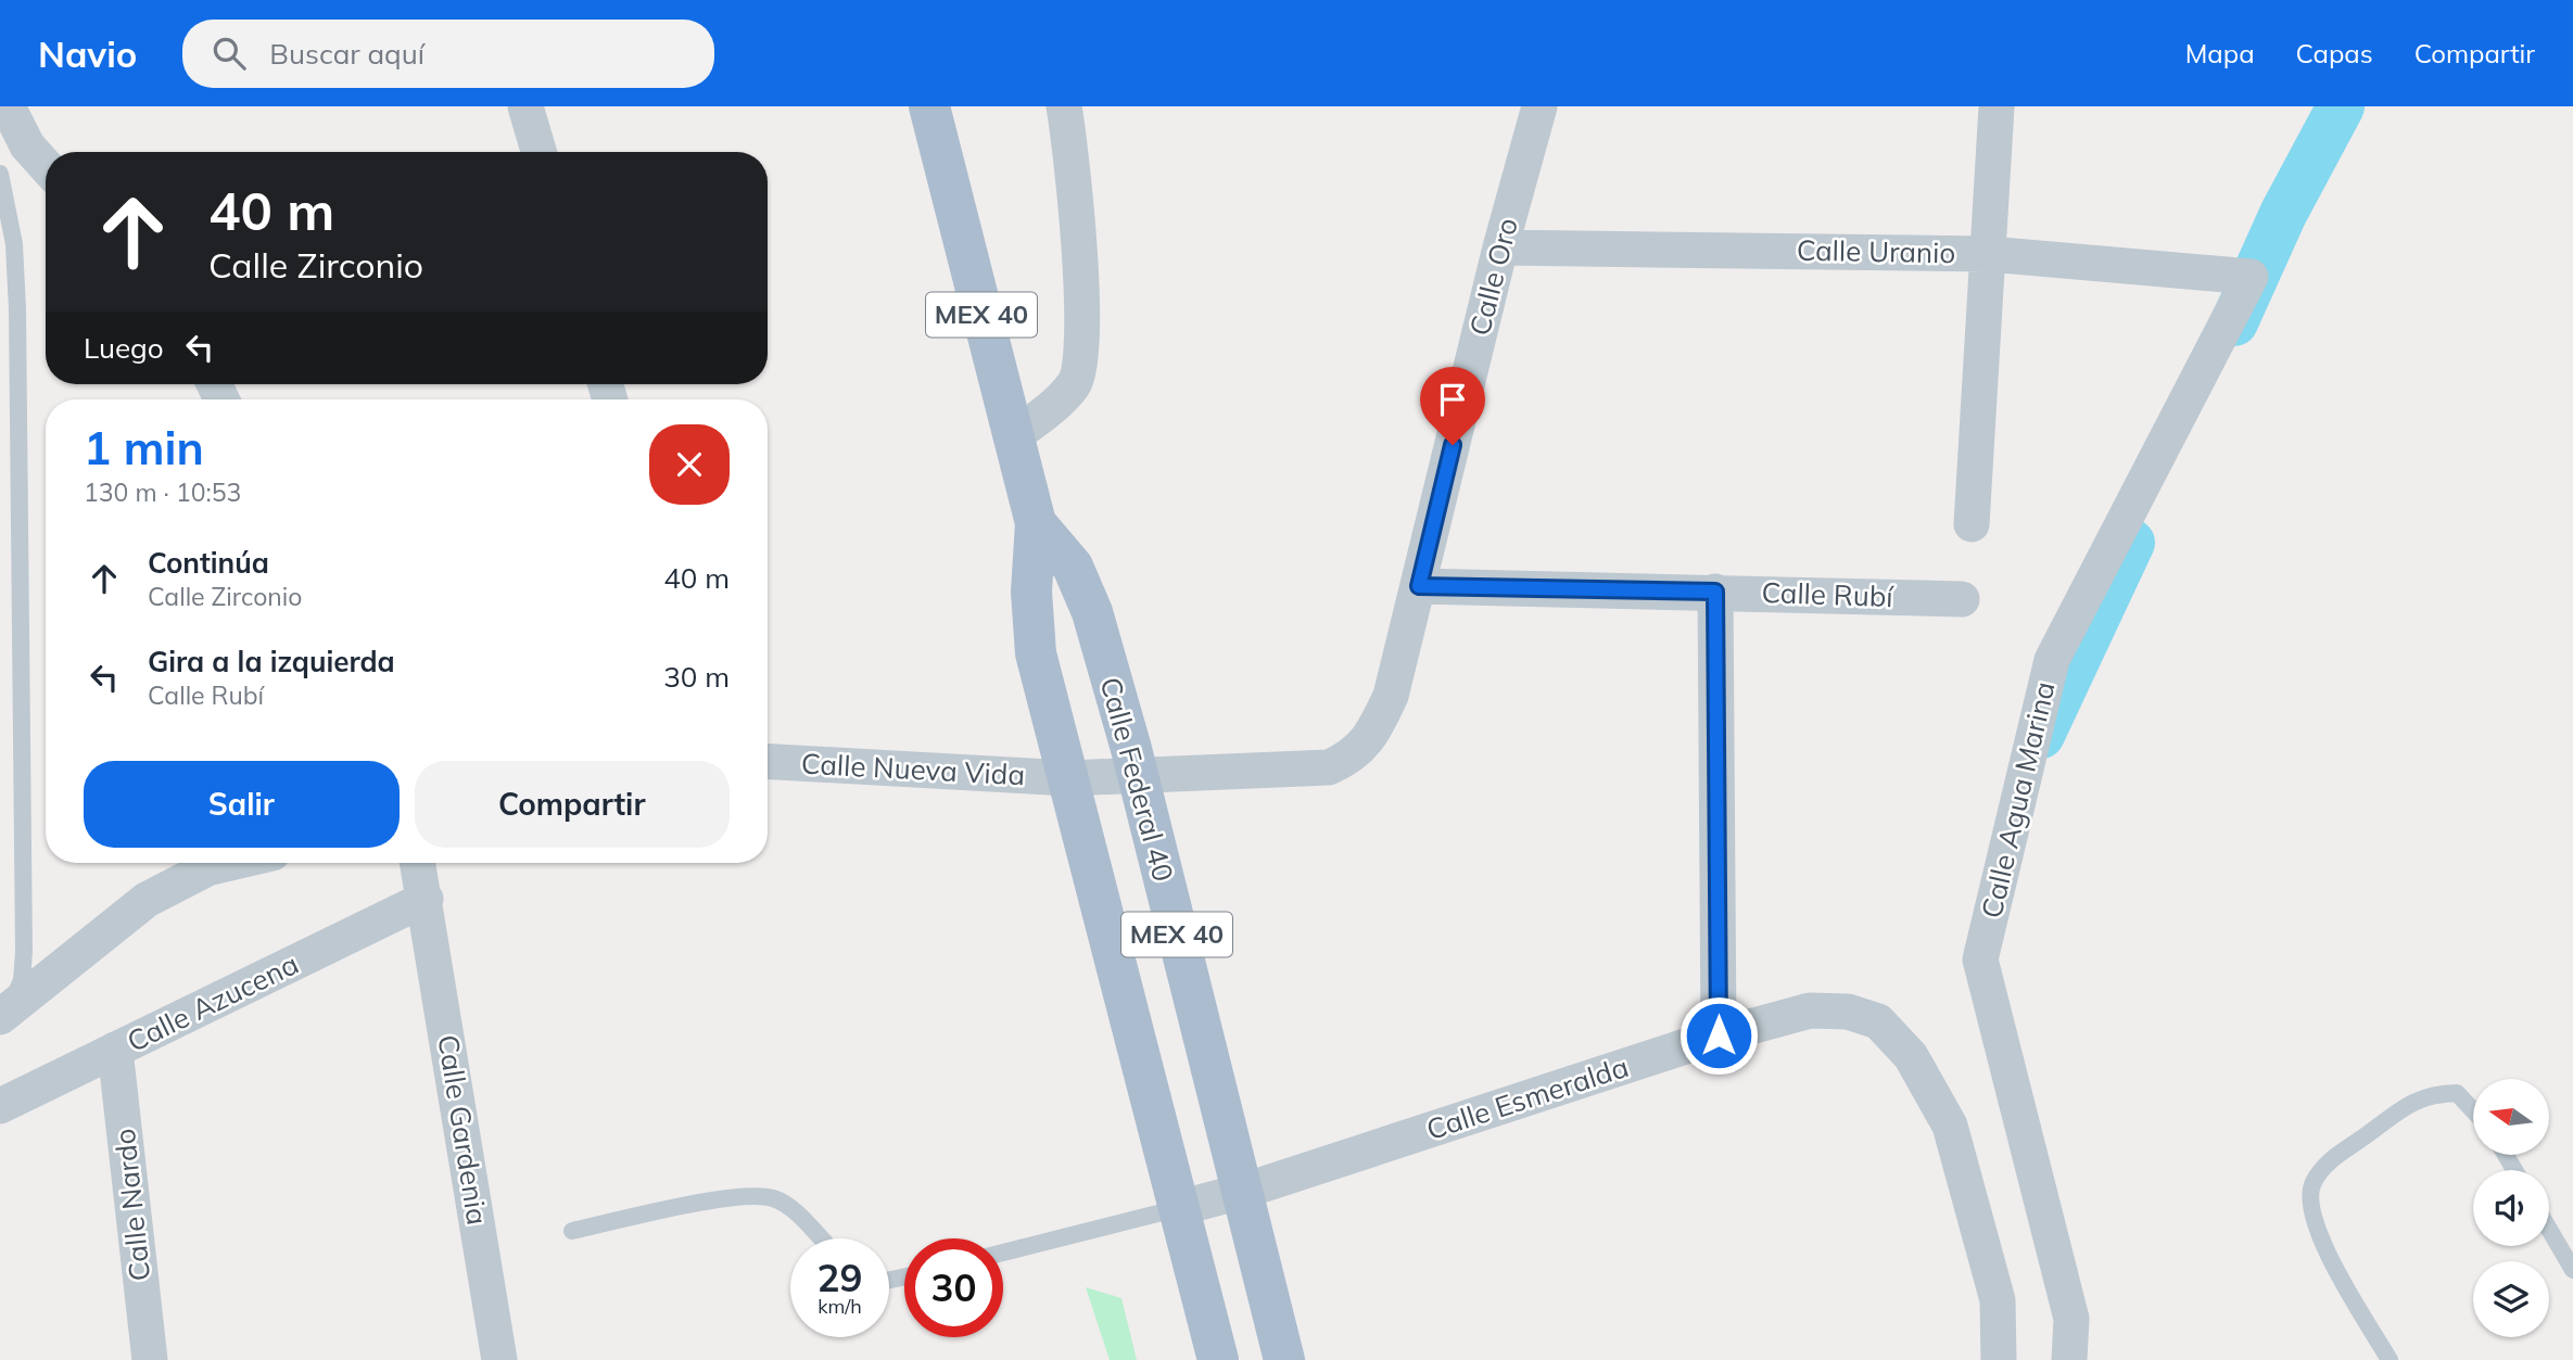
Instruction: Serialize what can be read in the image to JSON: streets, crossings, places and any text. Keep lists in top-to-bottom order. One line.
{"streets":{"main road":["MEX 40","Calle Federal 40"],"street":["Calle Uranio","Calle Oro","Calle Rubí","Calle Nueva Vida","Calle Agua Marina","Calle Azucena","Calle Esmeralda","Calle Gardenia","Calle Nardo"]},"crossings":[["Calle Uranio","Calle Oro"],["Calle Uranio","Calle Agua Marina"],["Calle Oro","Calle Rubí"],["Calle Oro","Calle Nueva Vida"],["Calle Oro","Calle Federal 40"],["Calle Nueva Vida","Calle Federal 40"],["Calle Federal 40","Calle Esmeralda"],["Calle Azucena","Calle Gardenia"],["Calle Azucena","Calle Nardo"]],"north":"left","page":{"header":"Navio","search":"Buscar aquí","nav":["Mapa","Capas","Compartir"],"turn":["40 m","Calle Zirconio"],"then":"Luego","heading":["1 min","130 m · 10:53"],"list":[{"name":"Continúa","note":"Calle Zirconio","value":"40 m"},{"name":"Gira a la izquierda","note":"Calle Rubí","value":"30 m"}],"buttons":["Salir","Compartir"],"speed":"29 km/h","limit":"30"}}
